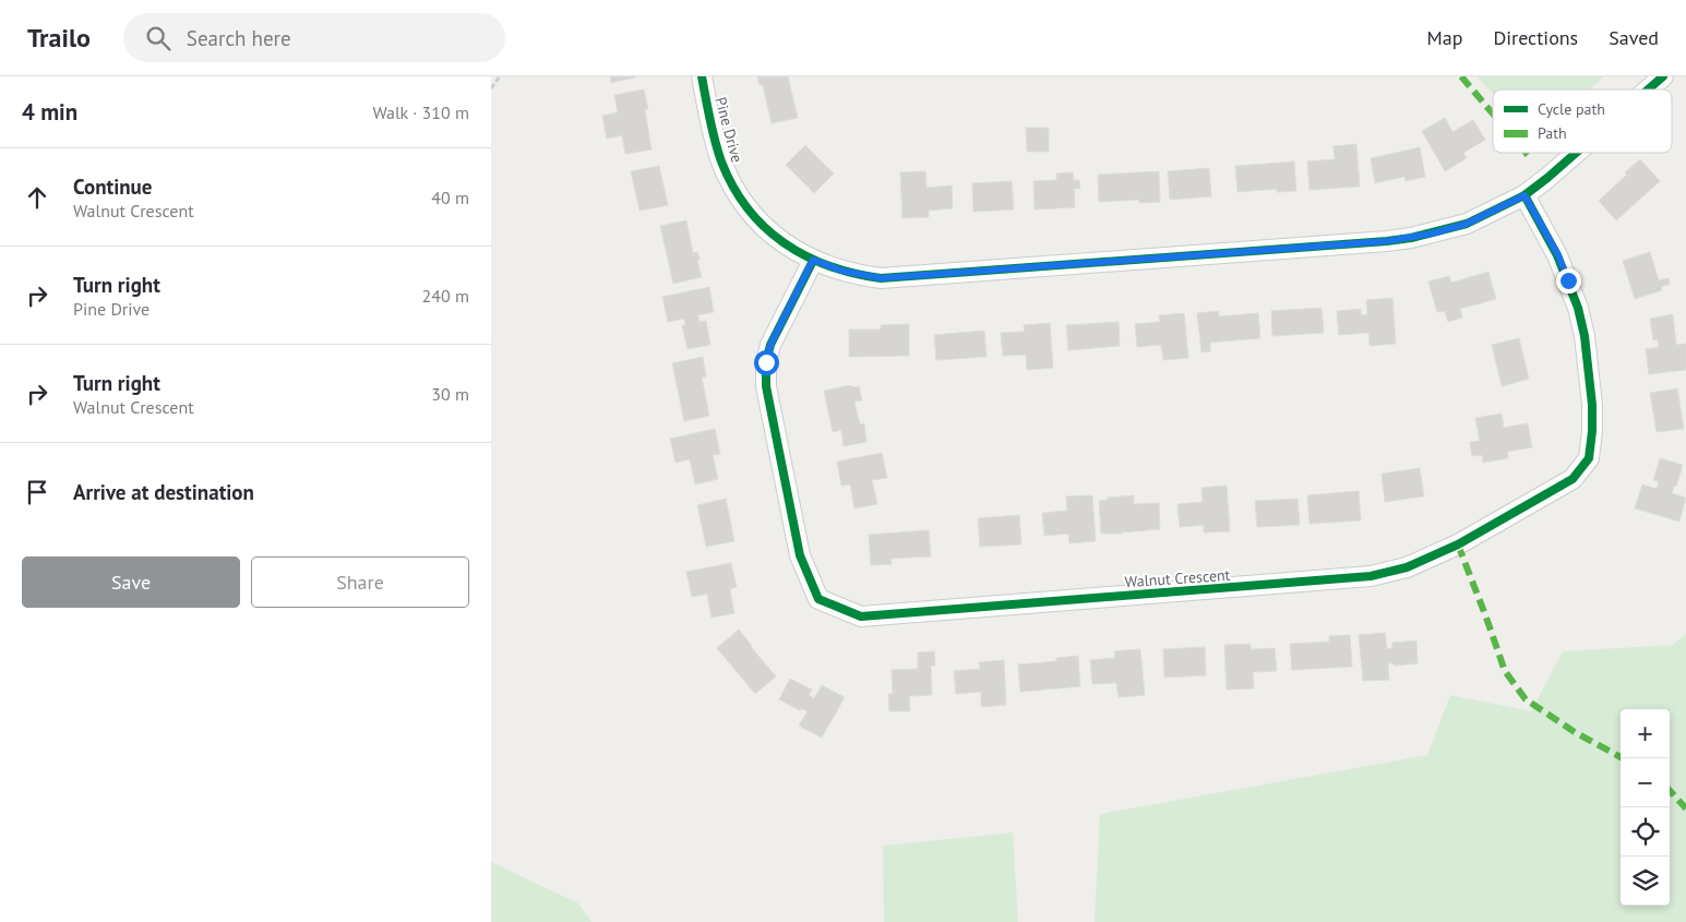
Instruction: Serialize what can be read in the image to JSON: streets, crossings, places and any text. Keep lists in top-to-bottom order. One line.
{"streets":{"street":["Pine Drive","Walnut Crescent"]},"crossings":[["Pine Drive","Walnut Crescent"]],"legend":["Cycle path","Path"],"page":{"header":"Trailo","search":"Search here","nav":["Map","Directions","Saved"],"heading":["4 min","Walk · 310 m"],"list":[["Continue","Walnut Crescent","40 m"],["Turn right","Pine Drive","240 m"],["Turn right","Walnut Crescent","30 m"],"Arrive at destination"],"buttons":["Save","Share"],"map_buttons":["+","−"]}}
